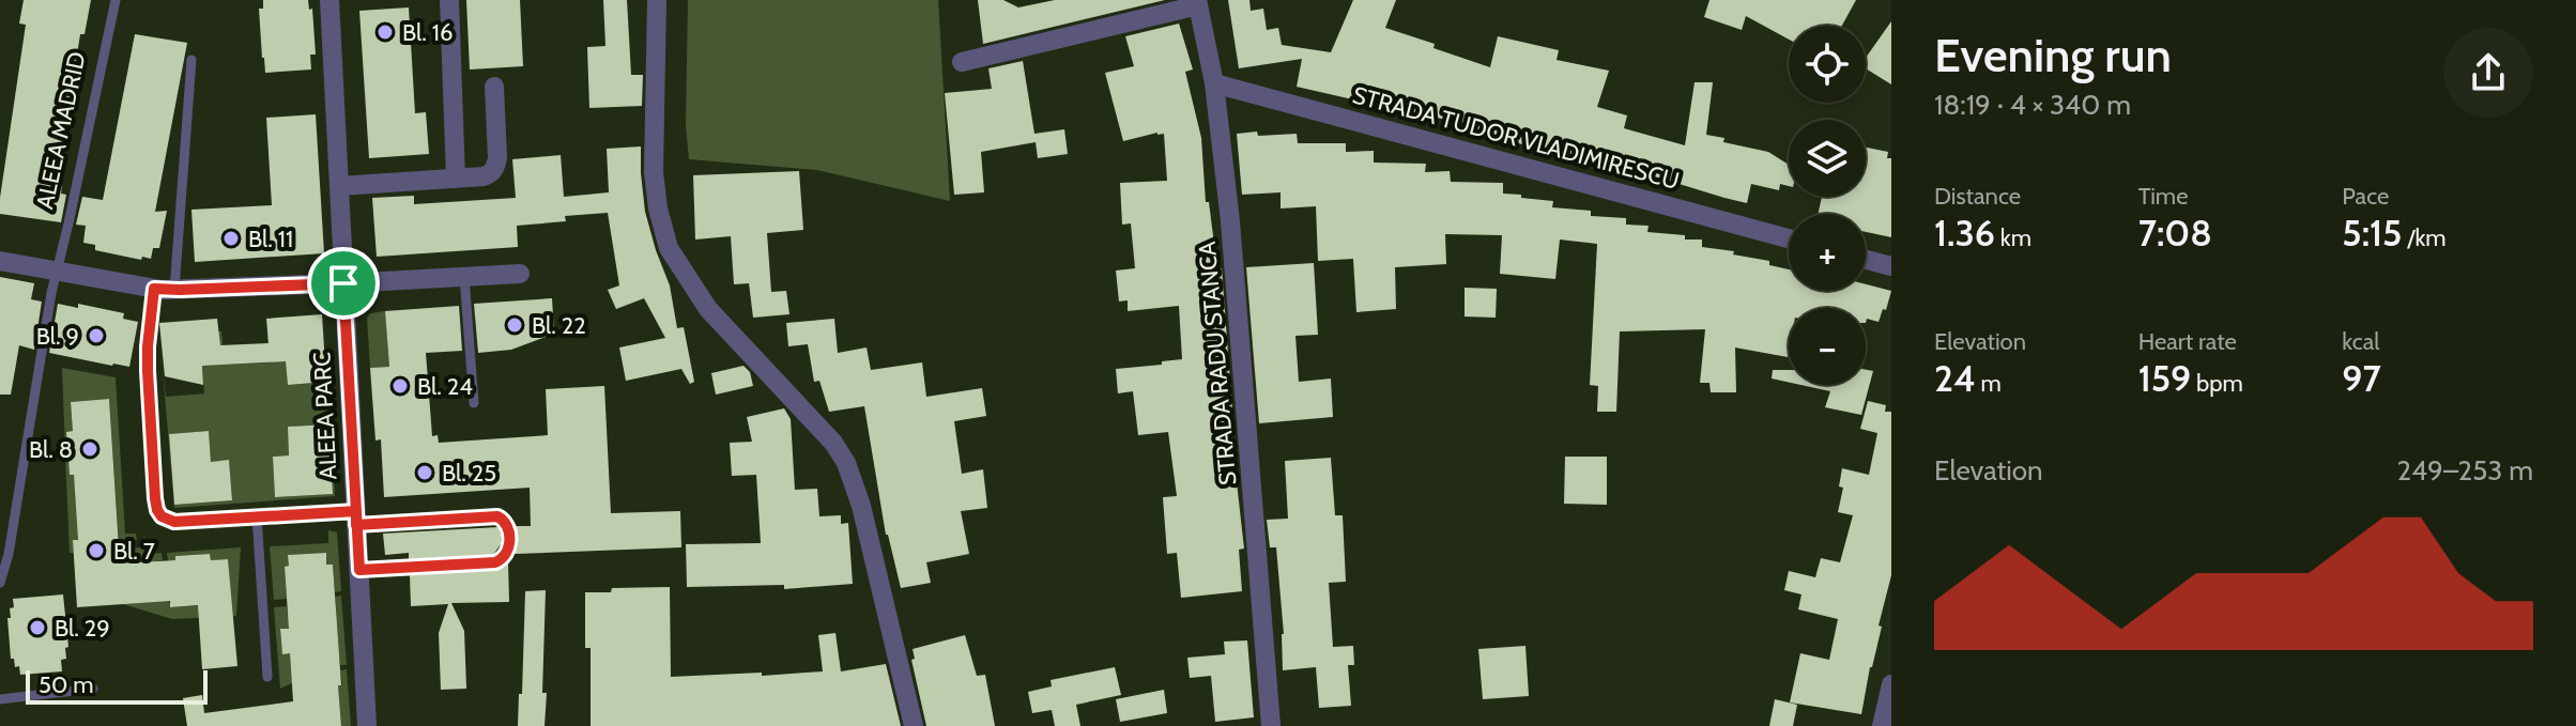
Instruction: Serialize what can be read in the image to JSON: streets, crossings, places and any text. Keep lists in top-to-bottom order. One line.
{"streets":{"street":["STRADA TUDOR VLADIMIRESCU","STRADA RADU STANCA","ALEEA PARC"],"lane":["ALEEA MADRID"]},"crossings":[["STRADA TUDOR VLADIMIRESCU","STRADA RADU STANCA"]],"places":["Bl. 16","Bl. 11","Bl. 22","Bl. 9","Bl. 24","Bl. 8","Bl. 25","Bl. 7","Bl. 29"],"scale_bar":"50 m","page":{"heading":["Evening run","18:19 · 4 × 340 m"],"map_buttons":["+","−"],"stats":[["Distance","1.36 km"],["Time","7:08"],["Pace","5:15 /km"],["Elevation","24 m"],["Heart rate","159 bpm"],["kcal","97"]],"chart":["Elevation","249–253 m"],"scale":"50 m"}}
